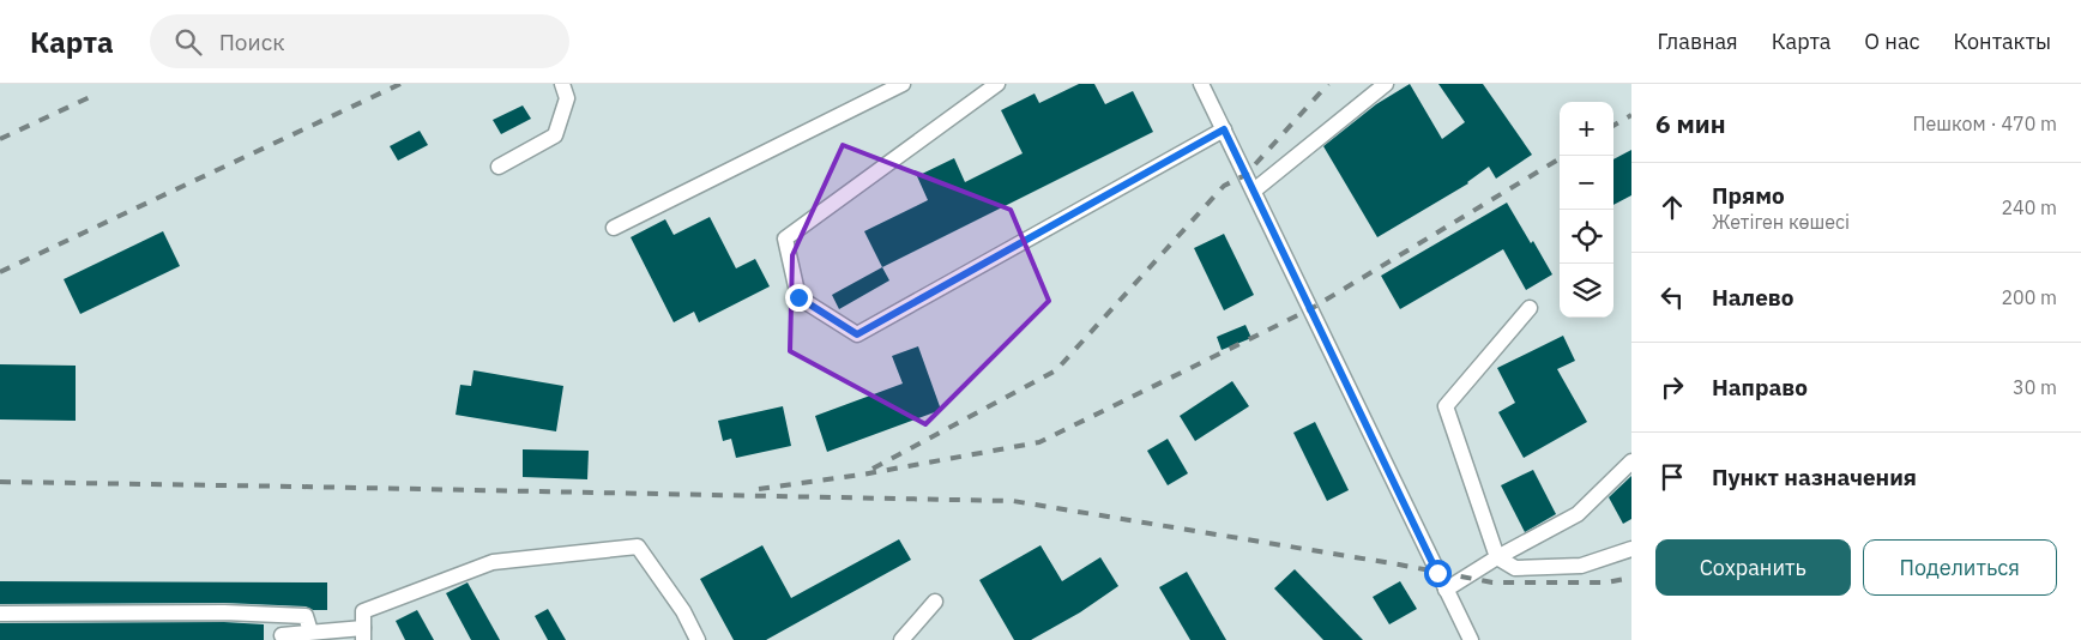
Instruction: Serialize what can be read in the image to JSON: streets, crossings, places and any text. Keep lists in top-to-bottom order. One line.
{"page":{"header":"Карта","search":"Поиск","nav":["Главная","Карта","О нас","Контакты"],"heading":["6 мин","Пешком · 470 m"],"map_buttons":["+","−"],"list":[["Прямо","Жетіген көшесі","240 m"],["Налево","200 m"],["Направо","30 m"],"Пункт назначения"],"buttons":["Сохранить","Поделиться"]}}
